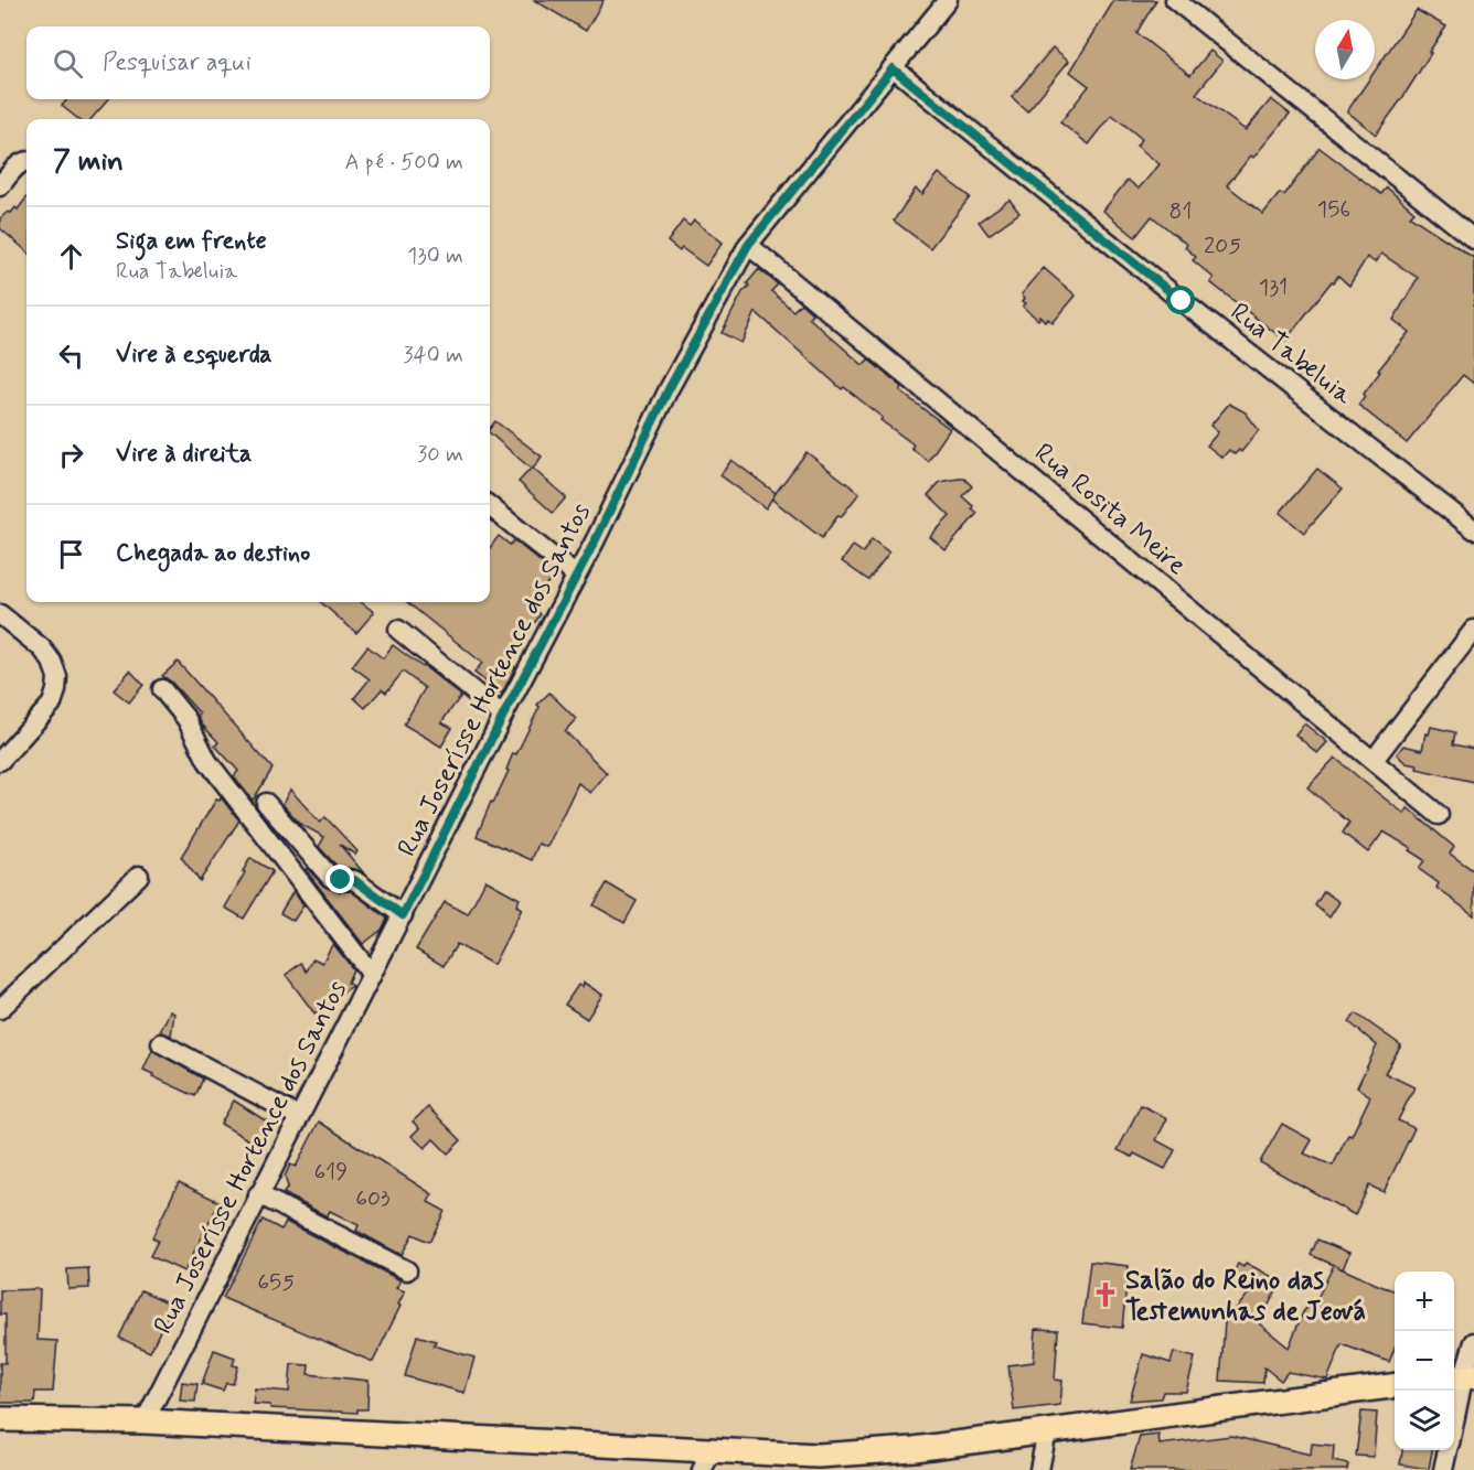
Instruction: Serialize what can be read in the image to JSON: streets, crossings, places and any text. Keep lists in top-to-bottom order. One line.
{"streets":{"street":["Rua Tabeluia","Rua Rosita Meire","Rua Joserísse Hortence dos Santos"]},"crossings":[["Rua Tabeluia","Rua Joserísse Hortence dos Santos"],["Rua Rosita Meire","Rua Joserísse Hortence dos Santos"]],"places":{"church":["Salão do Reino das Testemunhas de Jeová"]},"house_numbers":["156","81","205","131","619","603","655"],"north":"top","page":{"search":"Pesquisar aqui","heading":["7 min","A pé · 500 m"],"list":[["Siga em frente","Rua Tabeluia","130 m"],["Vire à esquerda","340 m"],["Vire à direita","30 m"],"Chegada ao destino"],"map_buttons":["+","−"]}}
